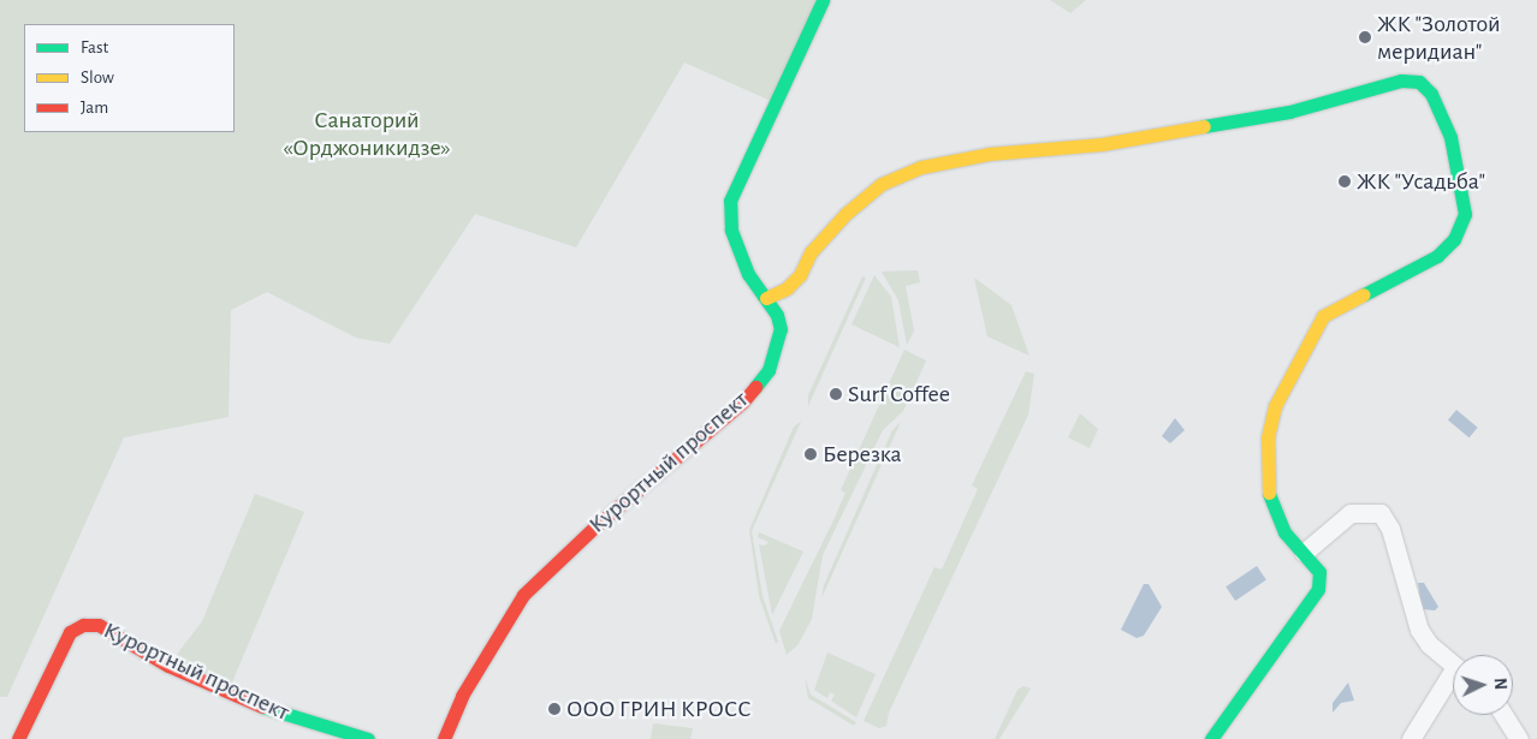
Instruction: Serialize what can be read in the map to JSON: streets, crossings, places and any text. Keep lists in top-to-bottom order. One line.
{"streets":{"street":["Курортный проспект"]},"parks":["Санаторий «Орджоникидзе»"],"places":["ЖК \"Золотой меридиан\"","ЖК \"Усадьба\"","Surf Coffee","Березка","ООО ГРИН КРОСС"],"legend":["Fast","Slow","Jam"],"north":"right"}
